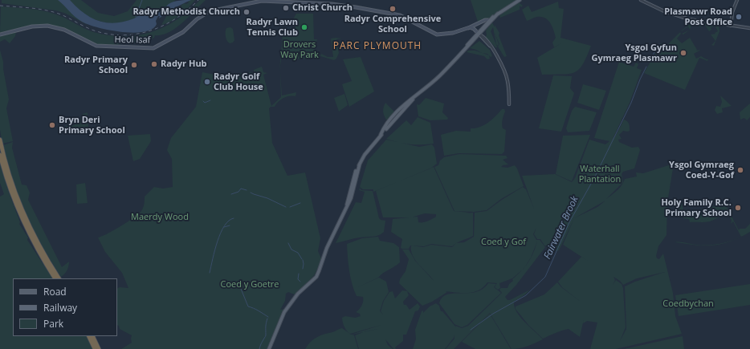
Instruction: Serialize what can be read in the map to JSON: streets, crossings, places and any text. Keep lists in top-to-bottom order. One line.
{"streets":{"main road":["Heol Isaf"]},"districts":["PARC PLYMOUTH"],"water":["Fairwater Brook"],"parks":["Drovers Way Park","Waterhall Plantation","Maerdy Wood","Coed y Gof","Coed y Goetre","Coedbychan"],"places":["Christ Church","Radyr Comprehensive School","Radyr Methodist Church","Plasmawr Road Post Office","Radyr Lawn Tennis Club","Ysgol Gyfun Gymraeg Plasmawr","Radyr Hub","Radyr Primary School","Radyr Golf Club House","Bryn Deri Primary School","Ysgol Gymraeg Coed-Y-Gof","Holy Family R.C. Primary School"],"legend":["Road","Railway","Park"]}
